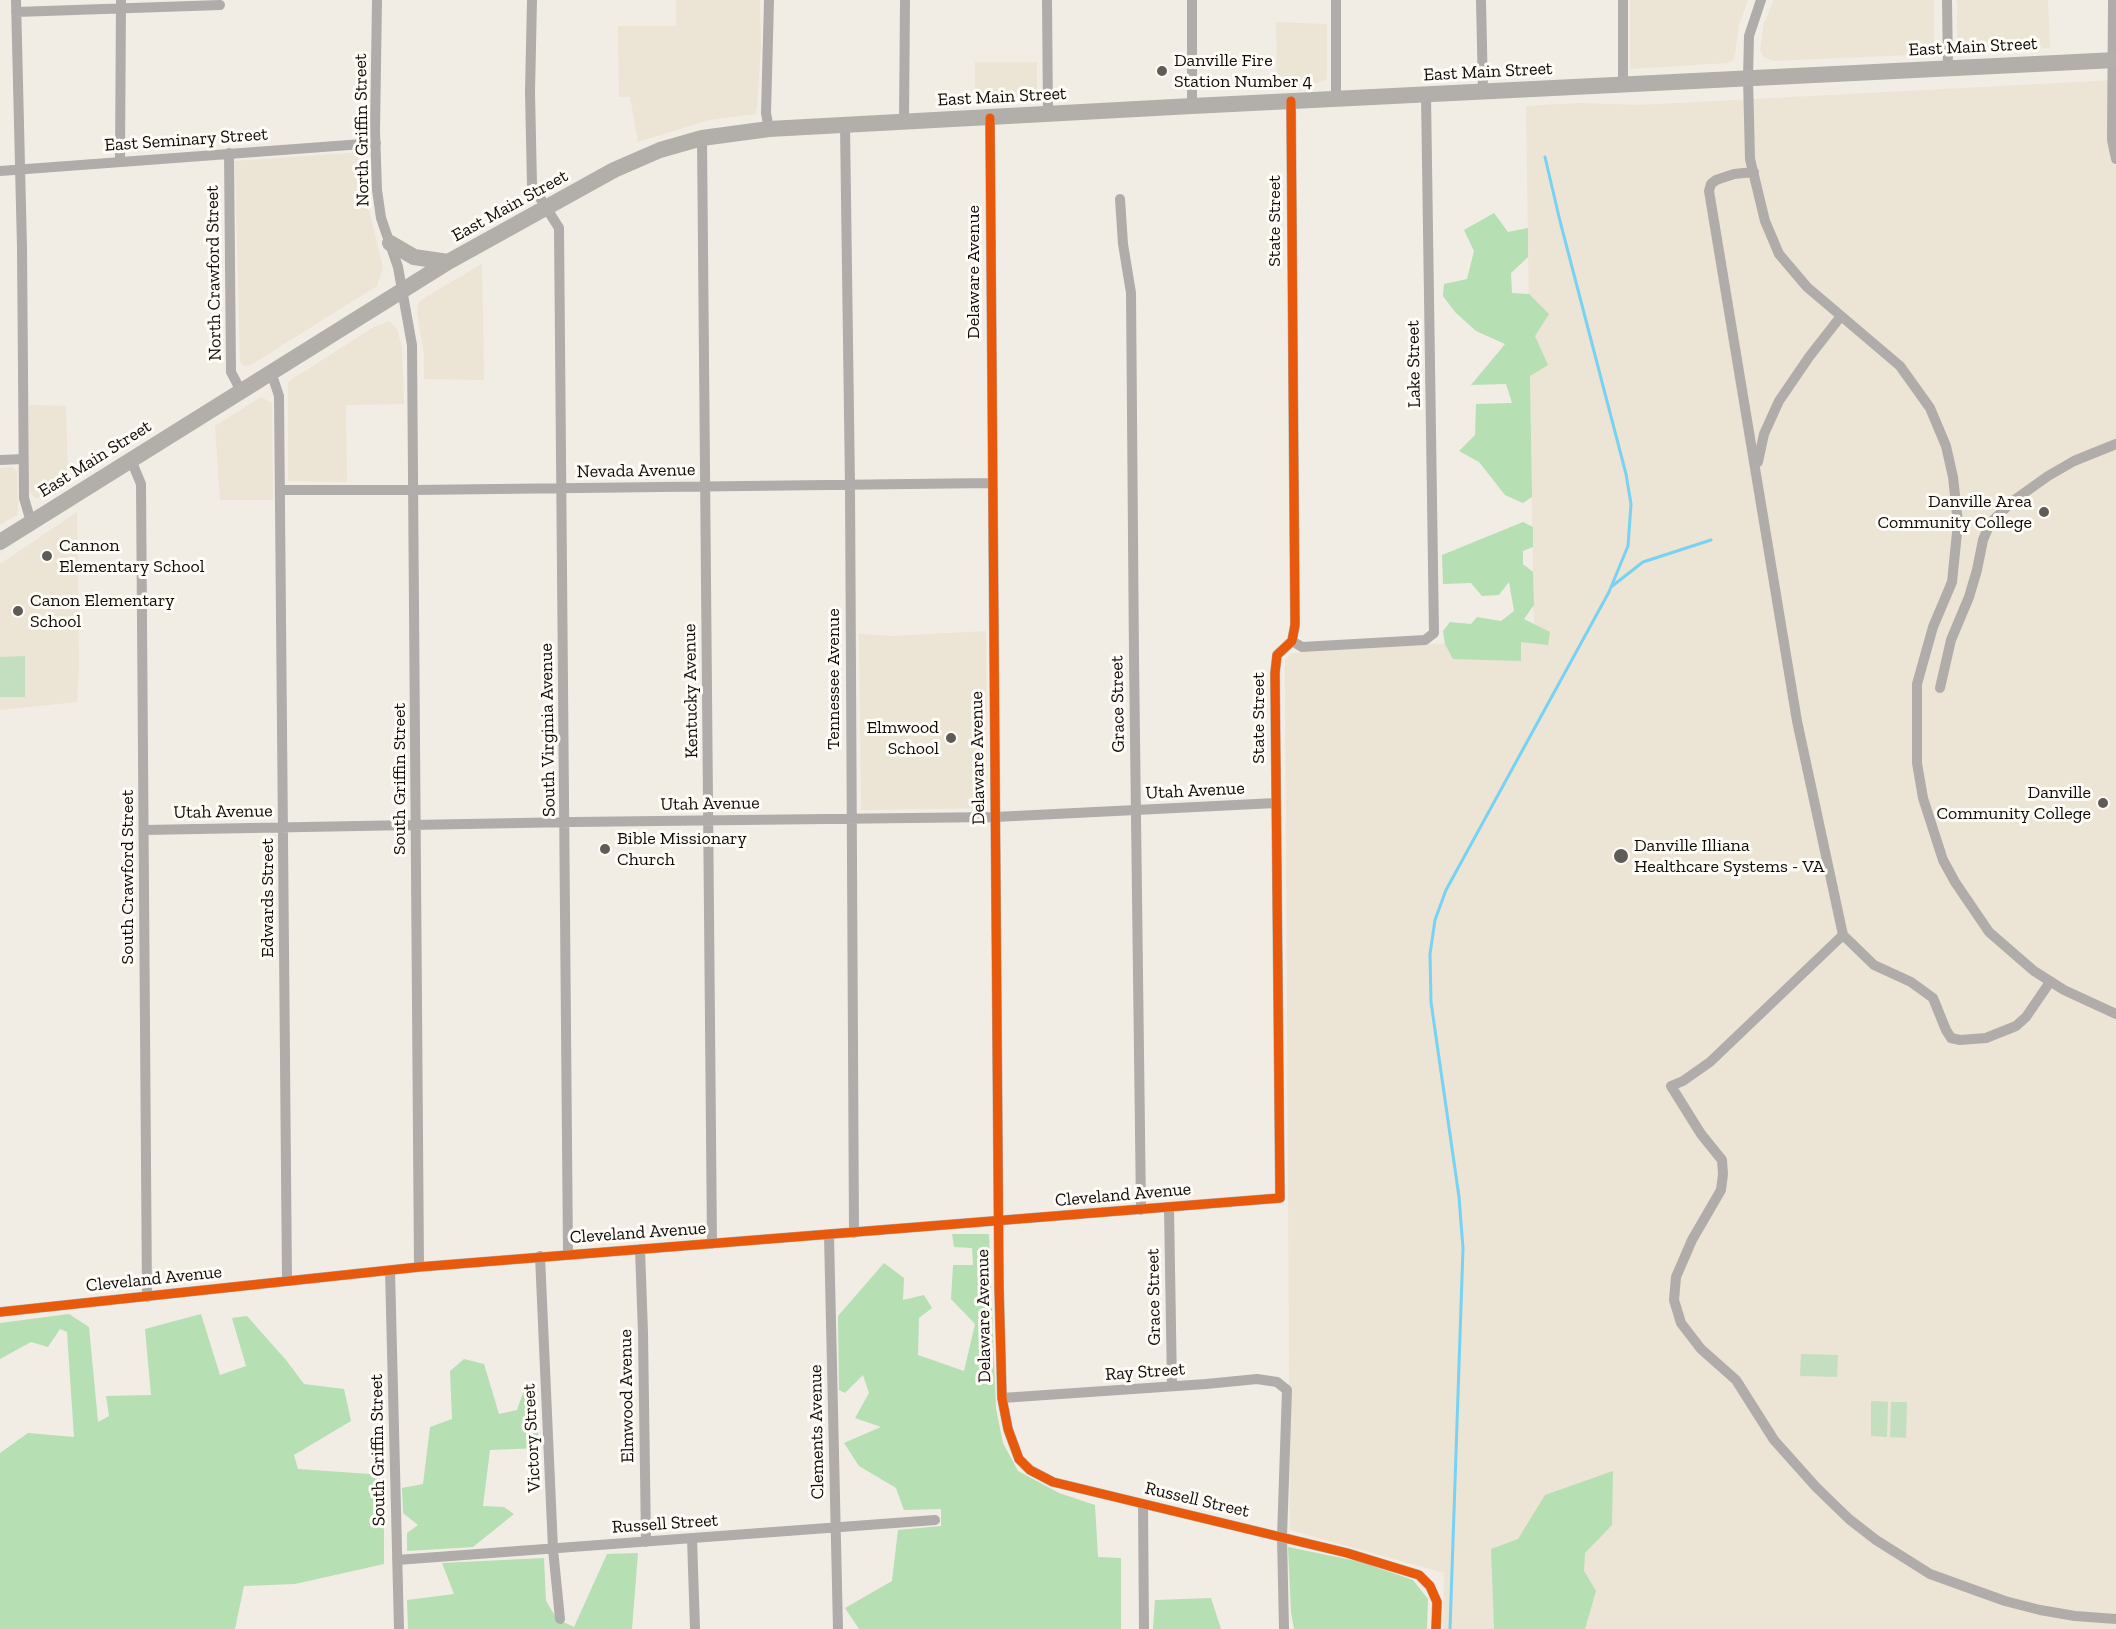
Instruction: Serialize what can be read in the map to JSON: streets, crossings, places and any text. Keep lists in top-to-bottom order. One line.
{"streets":{"main road":["East Main Street"],"street":["North Griffin Street","East Seminary Street","State Street","Delaware Avenue","North Crawford Street","Lake Street","Nevada Avenue","Tennessee Avenue","Kentucky Avenue","Grace Street","South Virginia Avenue","South Griffin Street","Utah Avenue","South Crawford Street","Edwards Street","Cleveland Avenue","Ray Street","Elmwood Avenue","Clements Avenue","Victory Street","Russell Street"]},"crossings":[["East Main Street","North Griffin Street"],["East Main Street","State Street"],["East Main Street","Delaware Avenue"],["East Main Street","North Crawford Street"],["East Main Street","Lake Street"],["East Main Street","Tennessee Avenue"],["East Main Street","Kentucky Avenue"],["East Main Street","South Virginia Avenue"],["East Main Street","South Griffin Street"],["East Main Street","South Crawford Street"],["East Main Street","Edwards Street"],["North Griffin Street","East Seminary Street"],["North Griffin Street","South Griffin Street"],["East Seminary Street","North Crawford Street"],["State Street","Lake Street"],["State Street","Utah Avenue"],["State Street","Cleveland Avenue"],["Delaware Avenue","Nevada Avenue"],["Delaware Avenue","Utah Avenue"],["Delaware Avenue","Cleveland Avenue"],["Delaware Avenue","Ray Street"],["Delaware Avenue","Russell Street"],["Nevada Avenue","Tennessee Avenue"],["Nevada Avenue","Kentucky Avenue"],["Nevada Avenue","South Virginia Avenue"],["Nevada Avenue","South Griffin Street"],["Nevada Avenue","Edwards Street"],["Tennessee Avenue","Utah Avenue"],["Tennessee Avenue","Cleveland Avenue"],["Kentucky Avenue","Utah Avenue"],["Kentucky Avenue","Cleveland Avenue"],["Grace Street","Utah Avenue"],["Grace Street","Cleveland Avenue"],["Grace Street","Ray Street"],["South Virginia Avenue","Utah Avenue"],["South Virginia Avenue","Cleveland Avenue"],["South Griffin Street","Utah Avenue"],["South Griffin Street","Cleveland Avenue"],["South Griffin Street","Russell Street"],["Utah Avenue","South Crawford Street"],["Utah Avenue","Edwards Street"],["South Crawford Street","Cleveland Avenue"],["Edwards Street","Cleveland Avenue"],["Cleveland Avenue","Elmwood Avenue"],["Cleveland Avenue","Clements Avenue"],["Cleveland Avenue","Victory Street"],["Ray Street","Russell Street"],["Elmwood Avenue","Russell Street"],["Clements Avenue","Russell Street"],["Victory Street","Russell Street"]],"places":["Danville Fire Station Number 4","Danville Area Community College","Cannon Elementary School","Canon Elementary School","Elmwood School","Danville Community College","Bible Missionary Church","Danville Illiana Healthcare Systems - VA"]}
